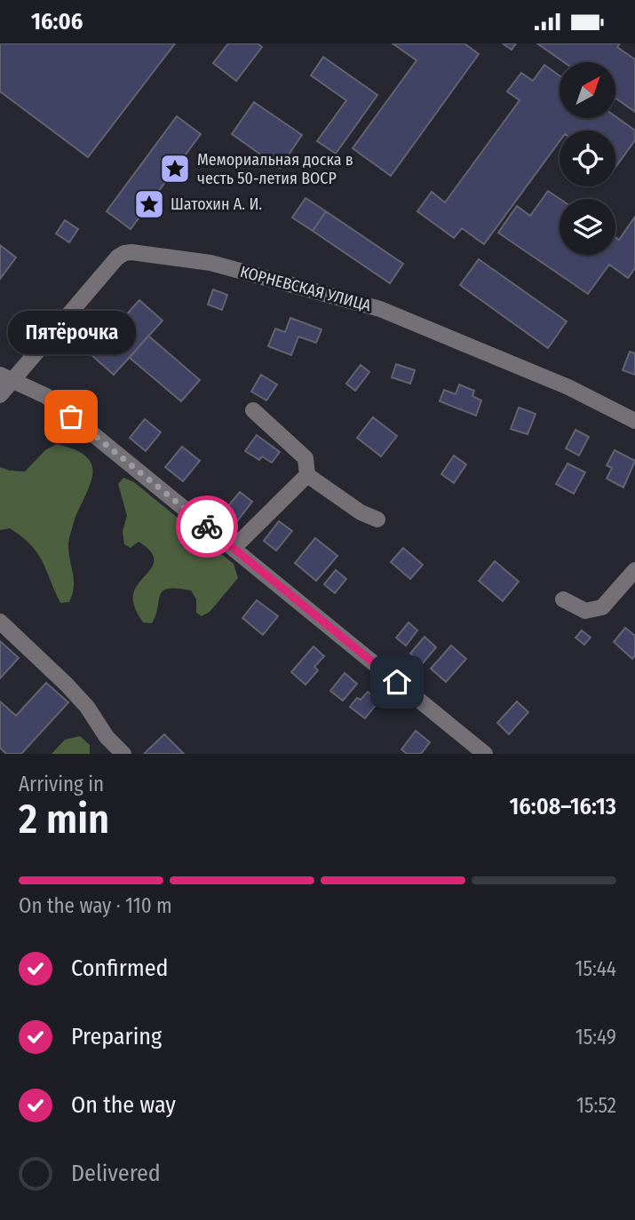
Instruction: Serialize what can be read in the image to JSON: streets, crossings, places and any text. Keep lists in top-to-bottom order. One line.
{"streets":{"street":["КОРНЕВСКАЯ УЛИЦА"]},"places":{"place":["Мемориальная доска в честь 50-летия ВОСР","Шатохин А. И."],"other":["Пятёрочка"]},"north":"top right","page":{"status":"16:06","bubble":"Пятёрочка","heading":["2 min","Arriving in","16:08–16:13"],"bar":"On the way · 110 m","list":[["Confirmed","15:44"],["Preparing","15:49"],["On the way","15:52"],"Delivered"]}}
